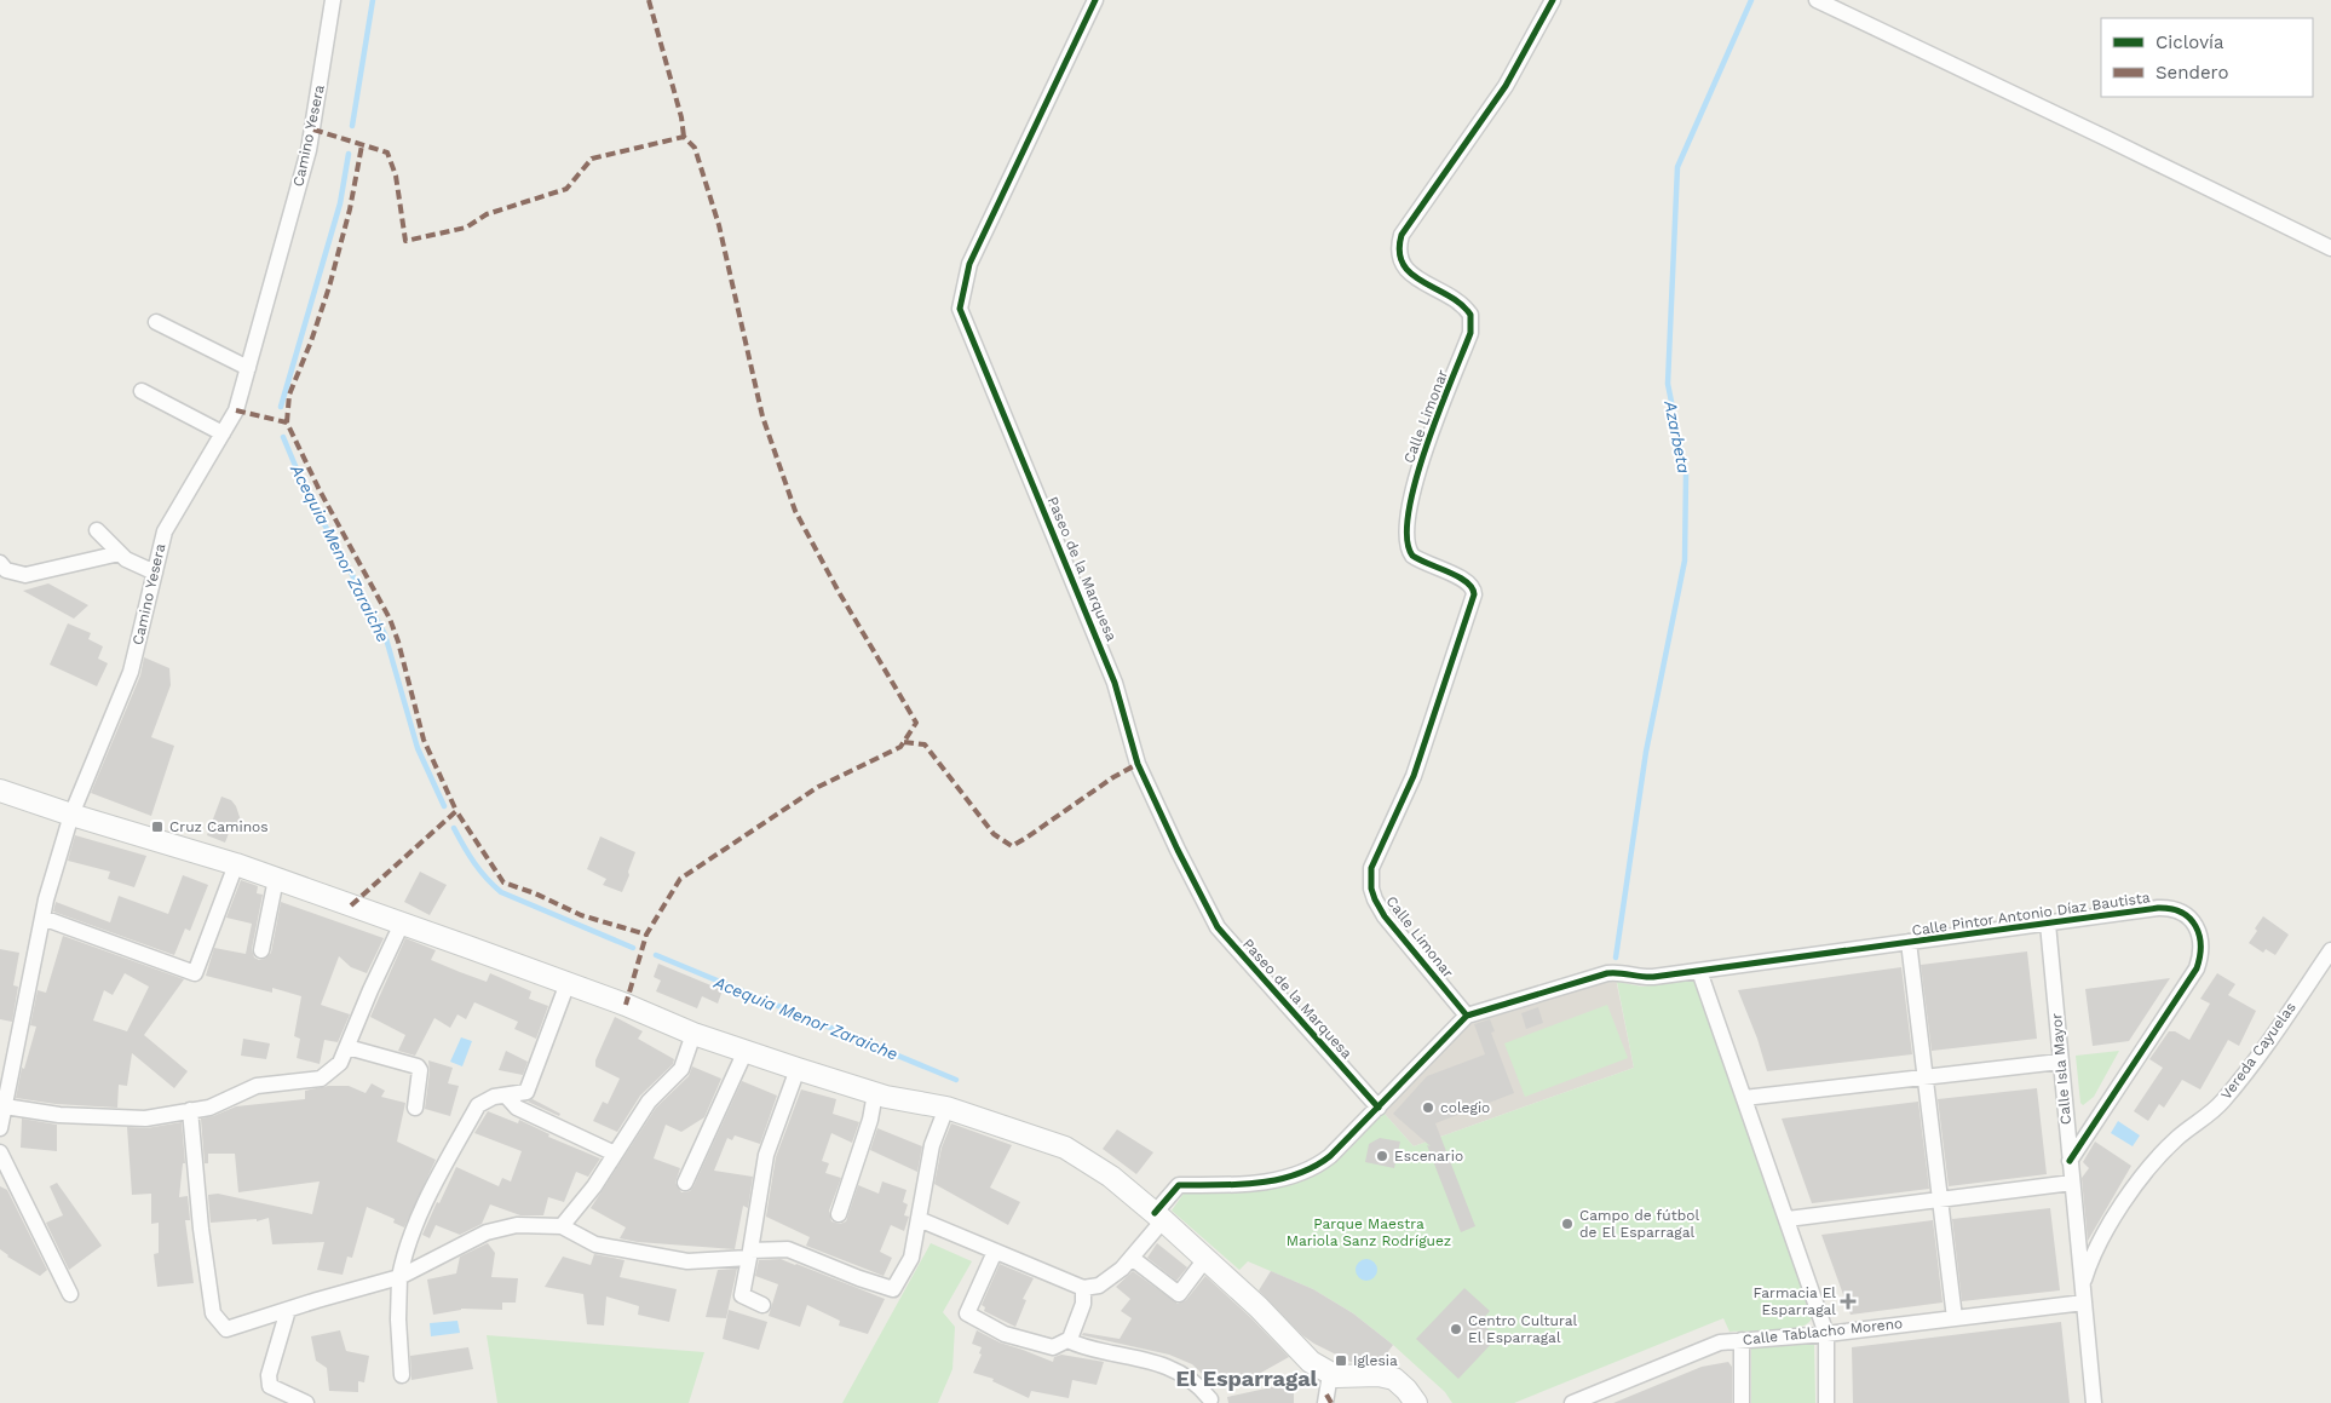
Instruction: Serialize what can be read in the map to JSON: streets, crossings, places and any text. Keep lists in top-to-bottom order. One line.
{"streets":{"street":["Camino Yesera","Calle Limonar","Paseo de la Marquesa","Calle Pintor Antonio Díaz Bautista","Vereda Cayuelas","Calle Isla Mayor","Calle Tablacho Moreno"]},"crossings":[["Calle Pintor Antonio Díaz Bautista","Calle Isla Mayor"],["Vereda Cayuelas","Calle Isla Mayor"],["Vereda Cayuelas","Calle Tablacho Moreno"]],"districts":["El Esparragal"],"water":["Azarbeta","Acequia Menor Zaraiche"],"parks":["Parque Maestra Mariola Sanz Rodríguez"],"places":{"transit":["Cruz Caminos","Iglesia"],"other":["colegio","Escenario","Campo de fútbol de El Esparragal","Centro Cultural El Esparragal"],"health":["Farmacia El Esparragal"]},"legend":["Ciclovía","Sendero"]}
